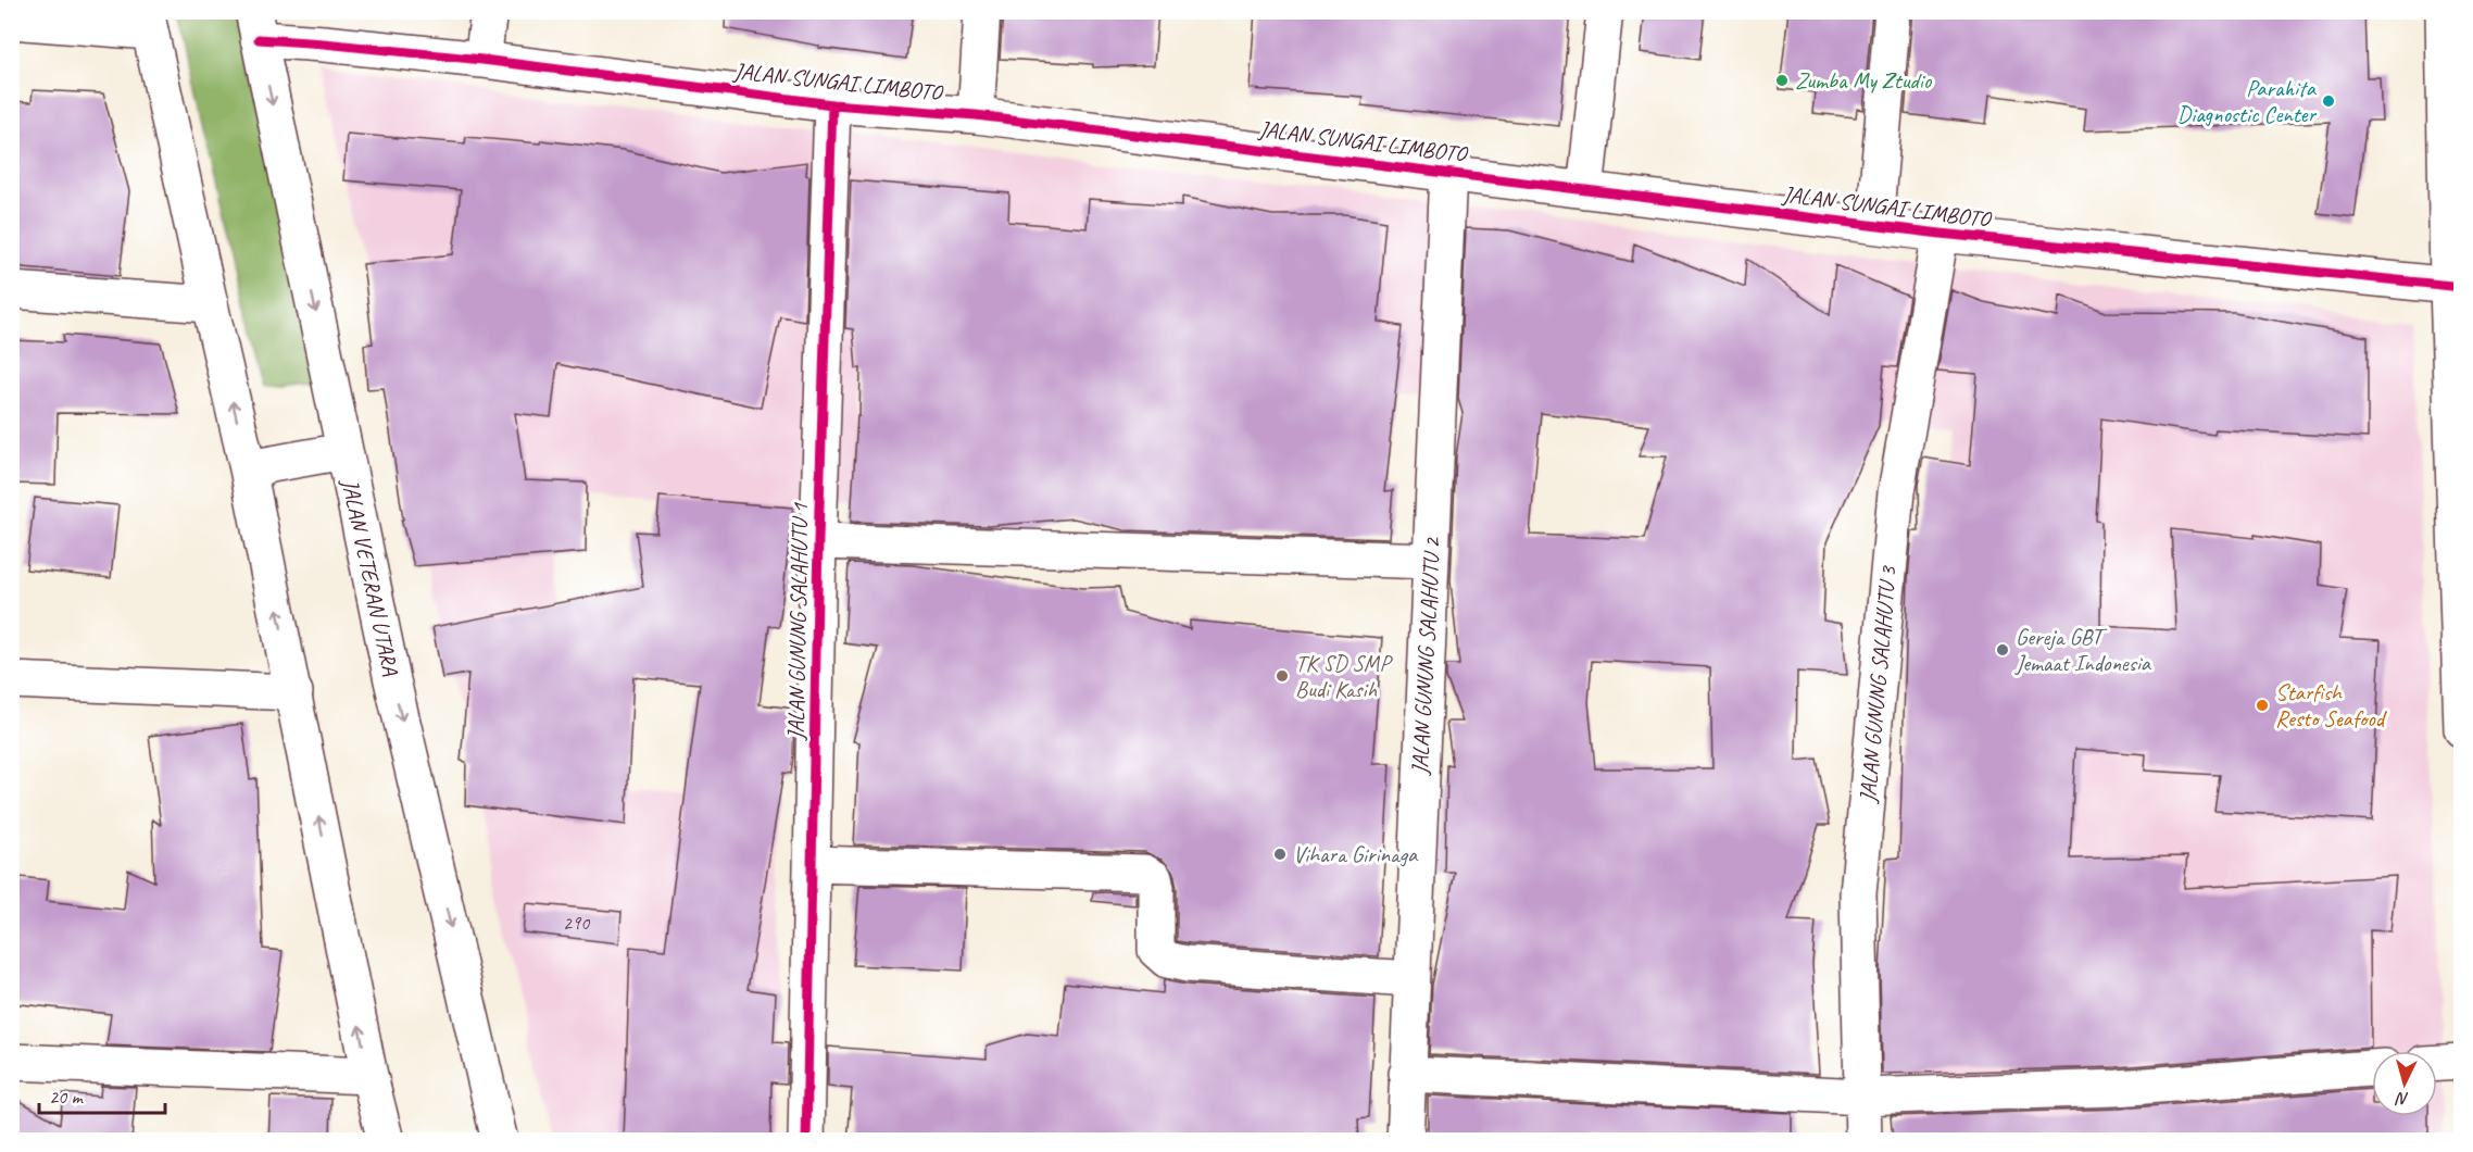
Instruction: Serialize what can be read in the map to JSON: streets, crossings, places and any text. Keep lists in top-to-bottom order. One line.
{"streets":{"street":["JALAN SUNGAI LIMBOTO","JALAN VETERAN UTARA","JALAN GUNUNG SALAHUTU 1","JALAN GUNUNG SALAHUTU 2","JALAN GUNUNG SALAHUTU 3"]},"crossings":[["JALAN SUNGAI LIMBOTO","JALAN VETERAN UTARA"],["JALAN SUNGAI LIMBOTO","JALAN GUNUNG SALAHUTU 1"],["JALAN SUNGAI LIMBOTO","JALAN GUNUNG SALAHUTU 2"],["JALAN SUNGAI LIMBOTO","JALAN GUNUNG SALAHUTU 3"]],"places":["Zumba My Ztudio","Parahita Diagnostic Center","Gereja GBT Jemaat Indonesia","TK SD SMP Budi Kasih","Starfish Resto Seafood","Vihara Girinaga"],"house_numbers":["290"],"scale_bar":"20 m","north":"bottom"}
